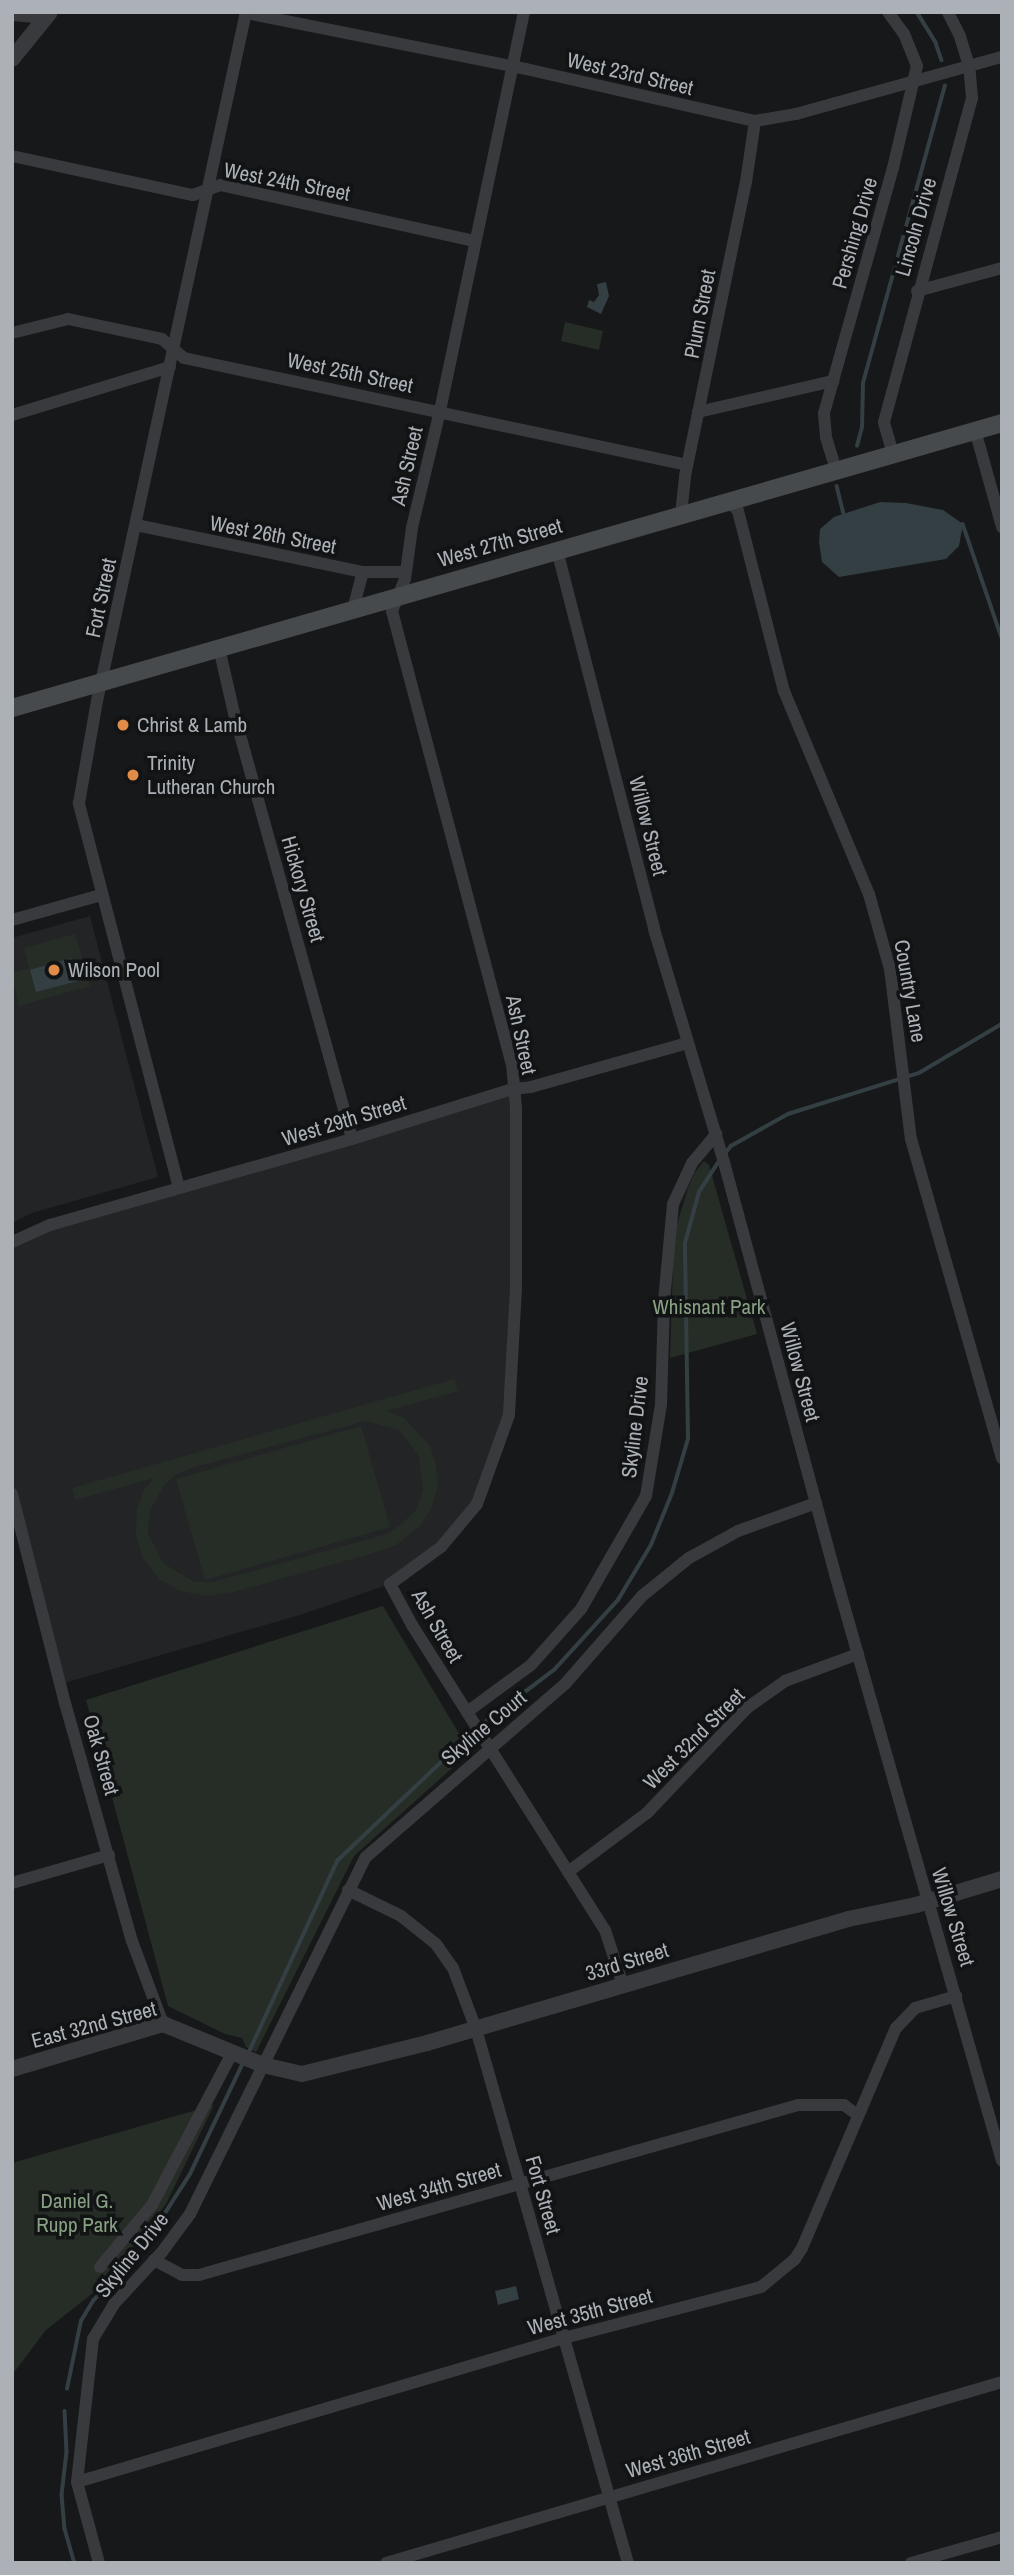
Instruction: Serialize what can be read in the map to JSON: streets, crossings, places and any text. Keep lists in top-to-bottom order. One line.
{"streets":{"main road":["West 27th Street"],"street":["West 23rd Street","West 24th Street","Lincoln Drive","Pershing Drive","Plum Street","West 25th Street","Ash Street","West 26th Street","Fort Street","Willow Street","Hickory Street","Country Lane","West 29th Street","Skyline Drive","Skyline Court","West 32nd Street","Oak Street","33rd Street","East 32nd Street","West 34th Street","West 35th Street","West 36th Street"]},"crossings":[["West 23rd Street","Lincoln Drive"],["West 23rd Street","Pershing Drive"],["West 23rd Street","Plum Street"],["West 23rd Street","Ash Street"],["West 23rd Street","Fort Street"],["West 24th Street","Ash Street"],["West 24th Street","Fort Street"],["Lincoln Drive","West 27th Street"],["Pershing Drive","West 27th Street"],["Plum Street","West 25th Street"],["Plum Street","West 27th Street"],["West 25th Street","Ash Street"],["West 25th Street","Fort Street"],["Ash Street","West 26th Street"],["Ash Street","West 27th Street"],["Ash Street","West 29th Street"],["Ash Street","Skyline Drive"],["Ash Street","Skyline Court"],["Ash Street","West 32nd Street"],["Ash Street","33rd Street"],["West 26th Street","Fort Street"],["West 27th Street","Fort Street"],["West 27th Street","Willow Street"],["West 27th Street","Hickory Street"],["West 27th Street","Country Lane"],["Fort Street","West 29th Street"],["Fort Street","Skyline Court"],["Fort Street","33rd Street"],["Fort Street","West 34th Street"],["Fort Street","West 35th Street"],["Fort Street","West 36th Street"],["Willow Street","West 29th Street"],["Willow Street","Skyline Drive"],["Willow Street","Skyline Court"],["Willow Street","West 32nd Street"],["Willow Street","33rd Street"],["Willow Street","West 35th Street"],["Hickory Street","West 29th Street"],["Skyline Drive","Skyline Court"],["Skyline Drive","33rd Street"],["Skyline Drive","East 32nd Street"],["Skyline Drive","West 34th Street"],["Skyline Drive","West 35th Street"],["Skyline Court","33rd Street"],["Skyline Court","East 32nd Street"],["Oak Street","East 32nd Street"],["33rd Street","East 32nd Street"],["West 34th Street","West 35th Street"]],"parks":["Whisnant Park","Daniel G. Rupp Park"],"places":["Christ & Lamb","Trinity Lutheran Church","Wilson Pool"]}
